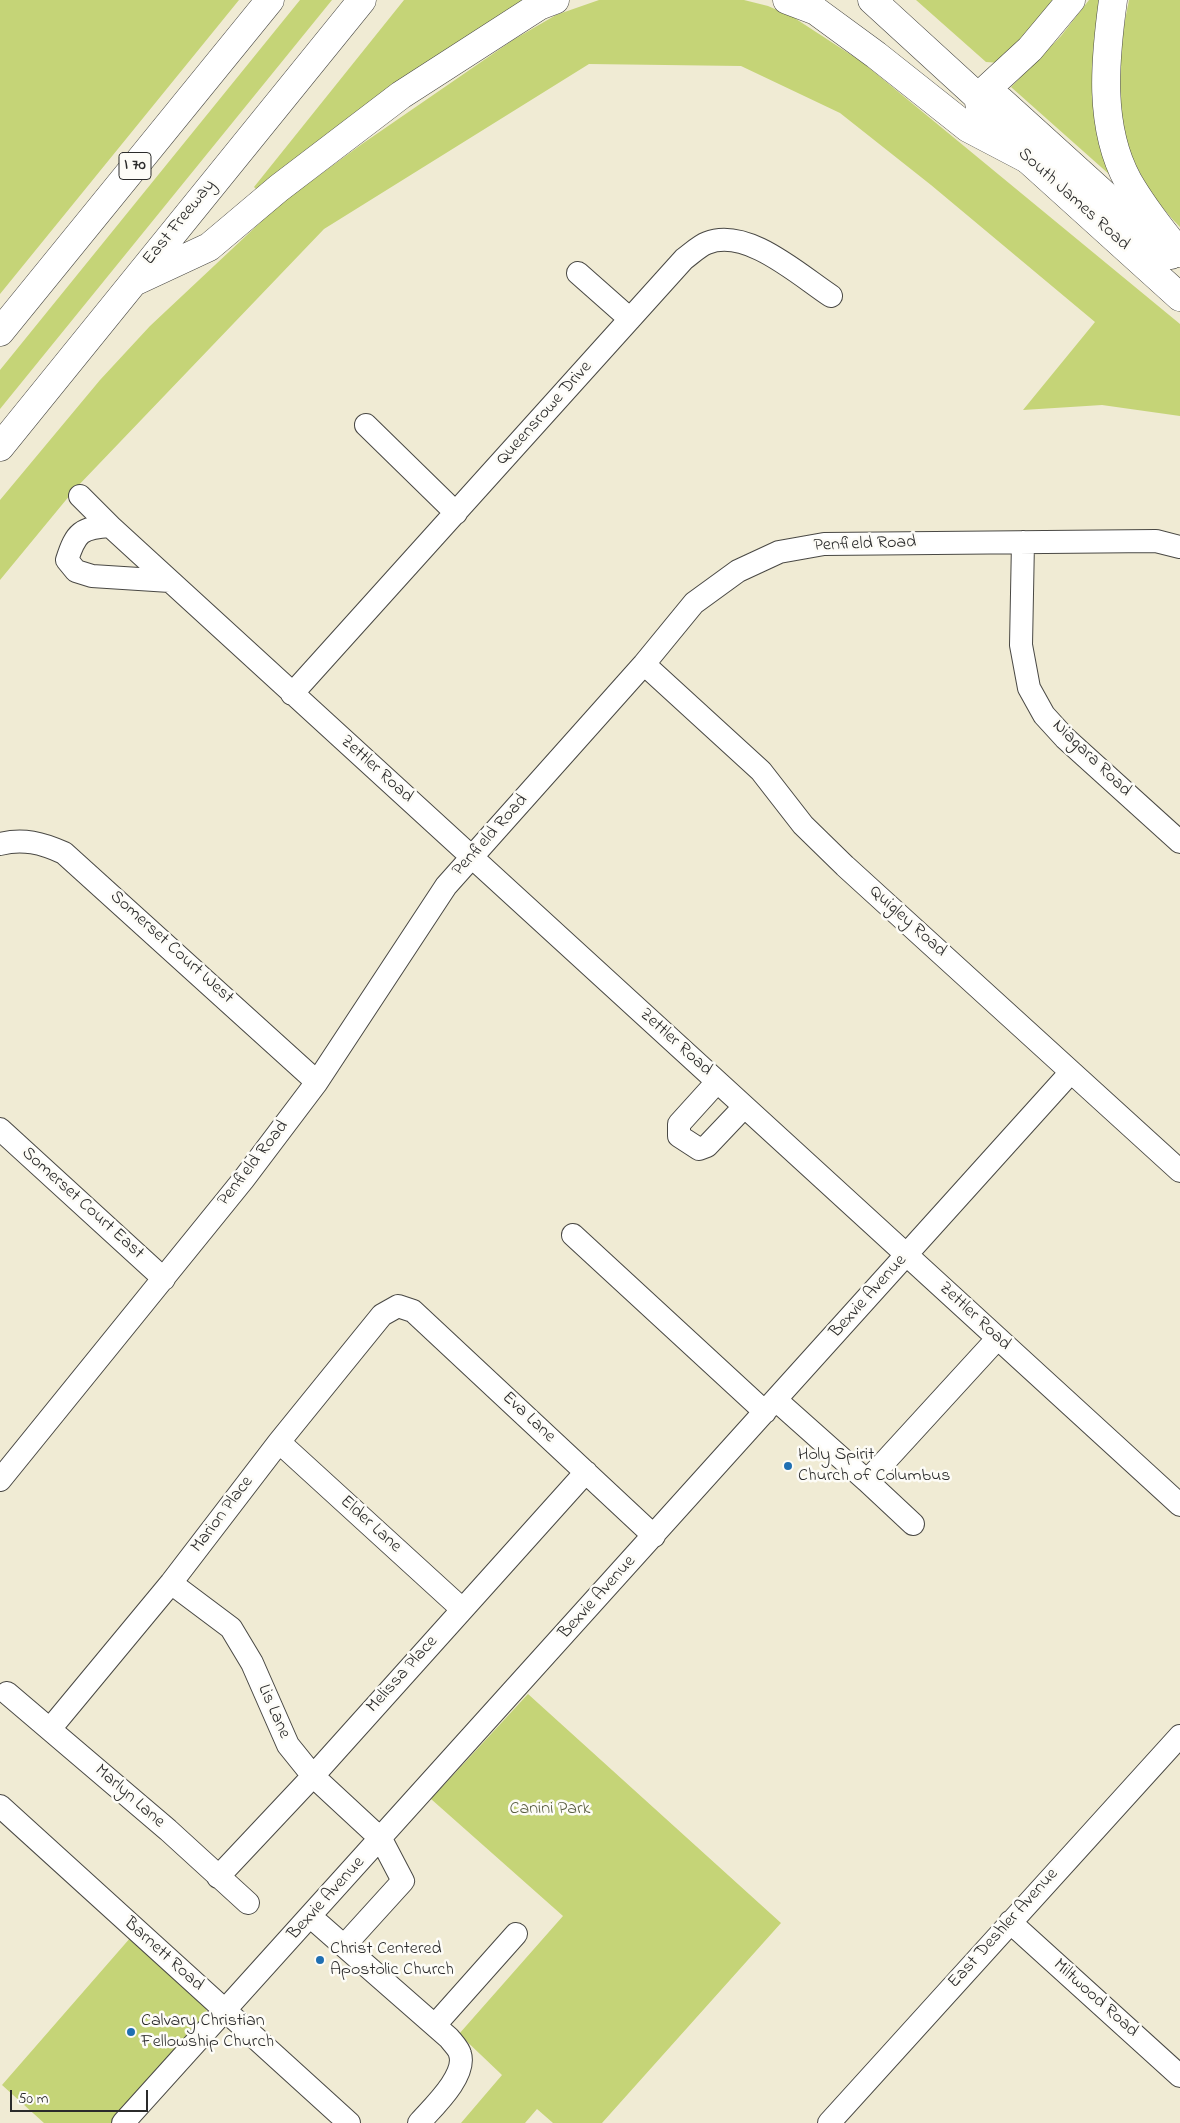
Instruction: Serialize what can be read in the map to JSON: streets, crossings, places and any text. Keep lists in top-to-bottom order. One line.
{"streets":{"main road":["I 70","South James Road","East Freeway"],"street":["Queensrowe Drive","Penfield Road","Niagara Road","Zettler Road","Quigley Road","Somerset Court West","Somerset Court East","Bexvie Avenue","Eva Lane","Marion Place","Elder Lane","Melissa Place","Lis Lane","Marlyn Lane","East Deshler Avenue","Barnett Road","Miltwood Road"]},"crossings":[["Queensrowe Drive","Zettler Road"],["Penfield Road","Niagara Road"],["Penfield Road","Zettler Road"],["Penfield Road","Quigley Road"],["Penfield Road","Somerset Court West"],["Penfield Road","Somerset Court East"],["Zettler Road","Bexvie Avenue"],["Quigley Road","Bexvie Avenue"],["Bexvie Avenue","Eva Lane"],["Bexvie Avenue","Lis Lane"],["Bexvie Avenue","Barnett Road"],["Eva Lane","Marion Place"],["Eva Lane","Melissa Place"],["Marion Place","Elder Lane"],["Marion Place","Lis Lane"],["Marion Place","Marlyn Lane"],["Elder Lane","Melissa Place"],["Melissa Place","Lis Lane"],["Melissa Place","Marlyn Lane"],["East Deshler Avenue","Miltwood Road"]],"parks":["Canini Park"],"places":["Holy Spirit Church of Columbus","Christ Centered Apostolic Church","Calvary Christian Fellowship Church"],"scale_bar":"50 m"}
